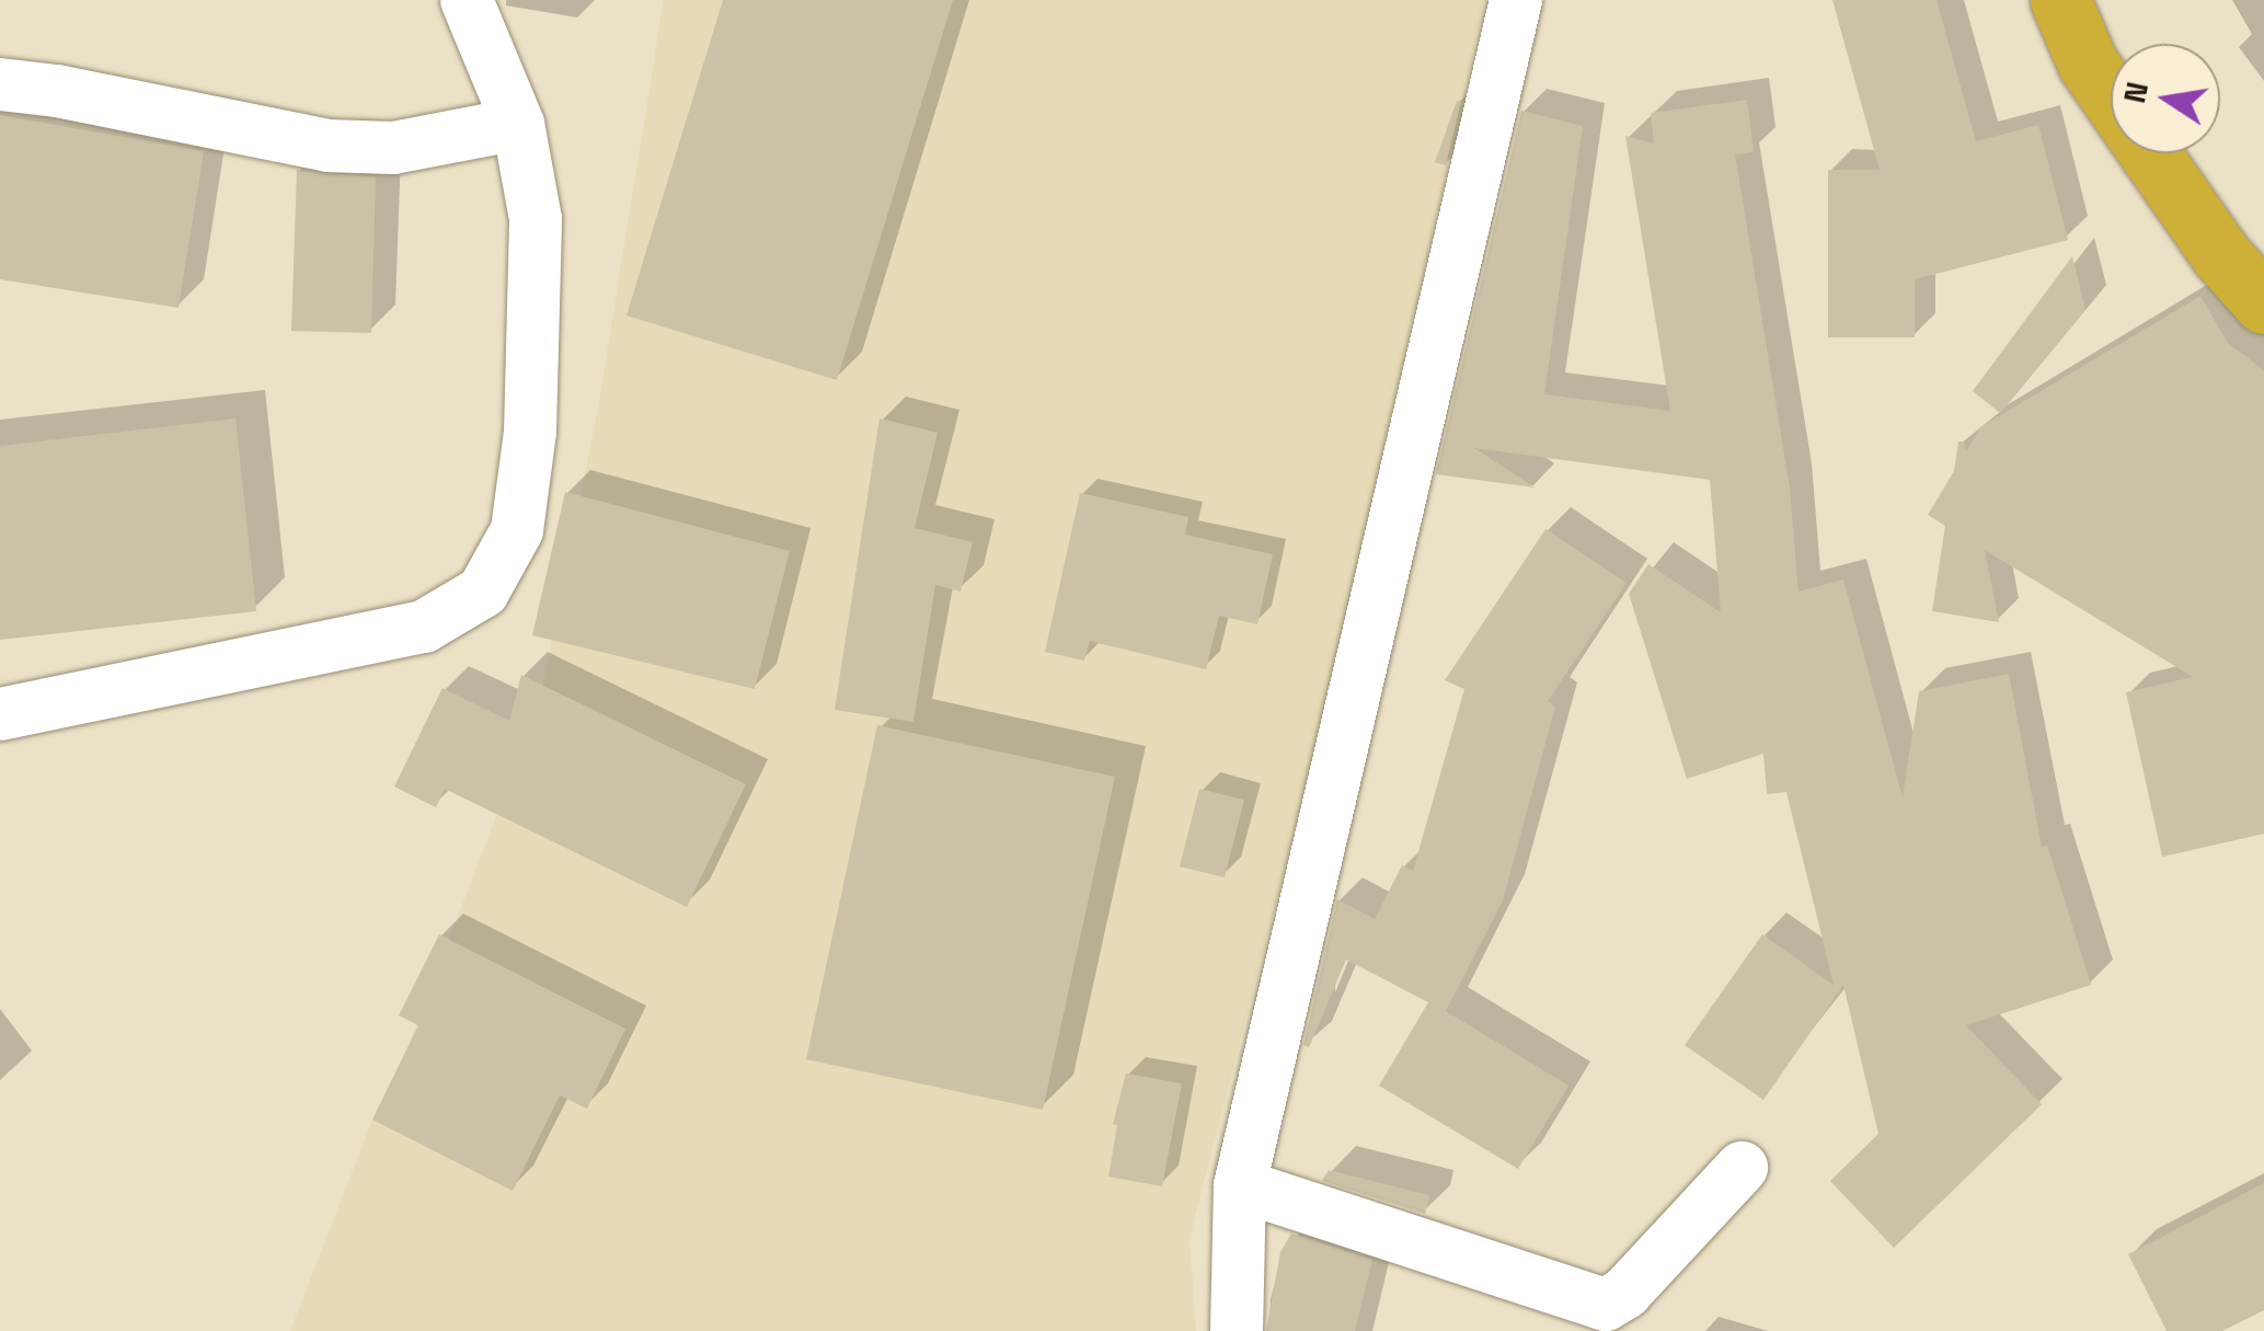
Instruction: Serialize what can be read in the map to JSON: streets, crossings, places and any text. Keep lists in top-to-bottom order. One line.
{"north":"left"}
